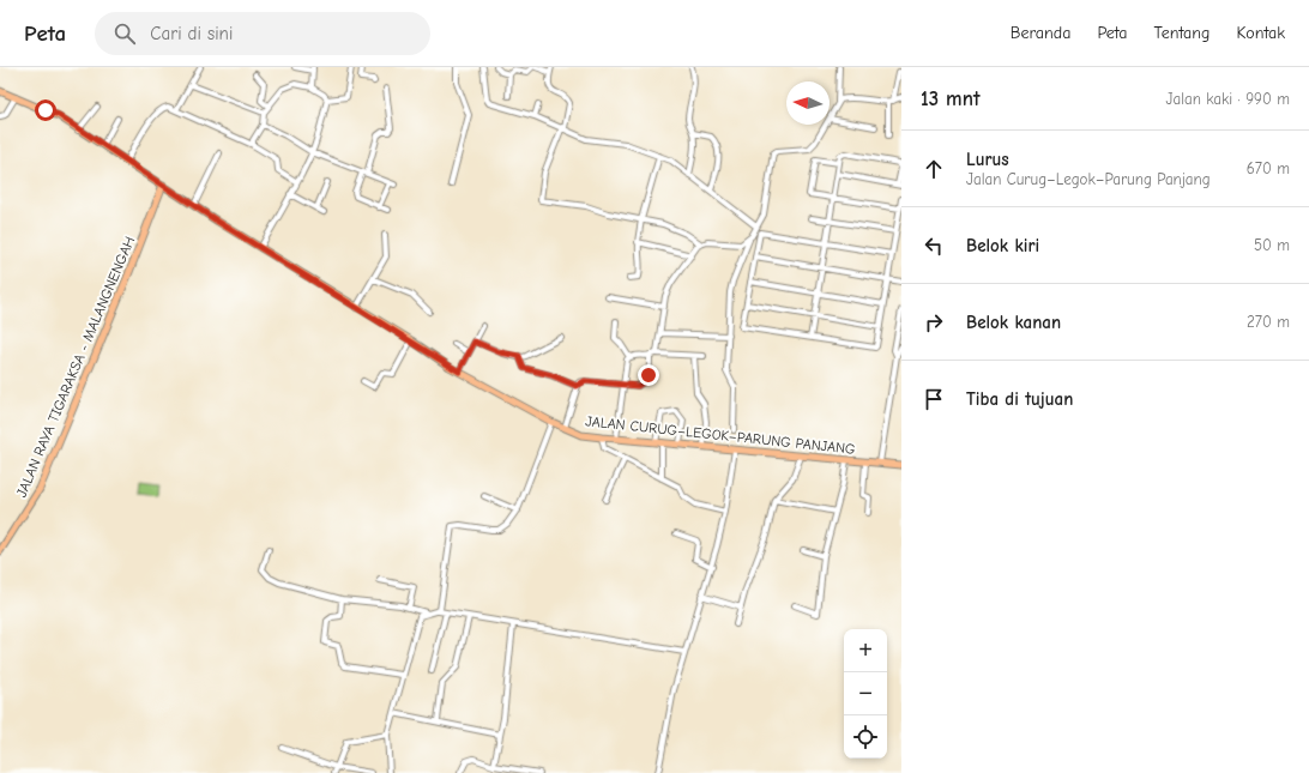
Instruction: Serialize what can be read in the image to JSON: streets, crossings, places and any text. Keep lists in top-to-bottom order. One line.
{"streets":{"main road":["JALAN RAYA TIGARAKSA - MALANGNENGAH","JALAN CURUG–LEGOK–PARUNG PANJANG"]},"crossings":[["JALAN RAYA TIGARAKSA - MALANGNENGAH","JALAN CURUG–LEGOK–PARUNG PANJANG"]],"north":"left","page":{"header":"Peta","search":"Cari di sini","nav":["Beranda","Peta","Tentang","Kontak"],"heading":["13 mnt","Jalan kaki · 990 m"],"list":[["Lurus","Jalan Curug–Legok–Parung Panjang","670 m"],["Belok kiri","50 m"],["Belok kanan","270 m"],"Tiba di tujuan"],"map_buttons":["+","−"]}}
